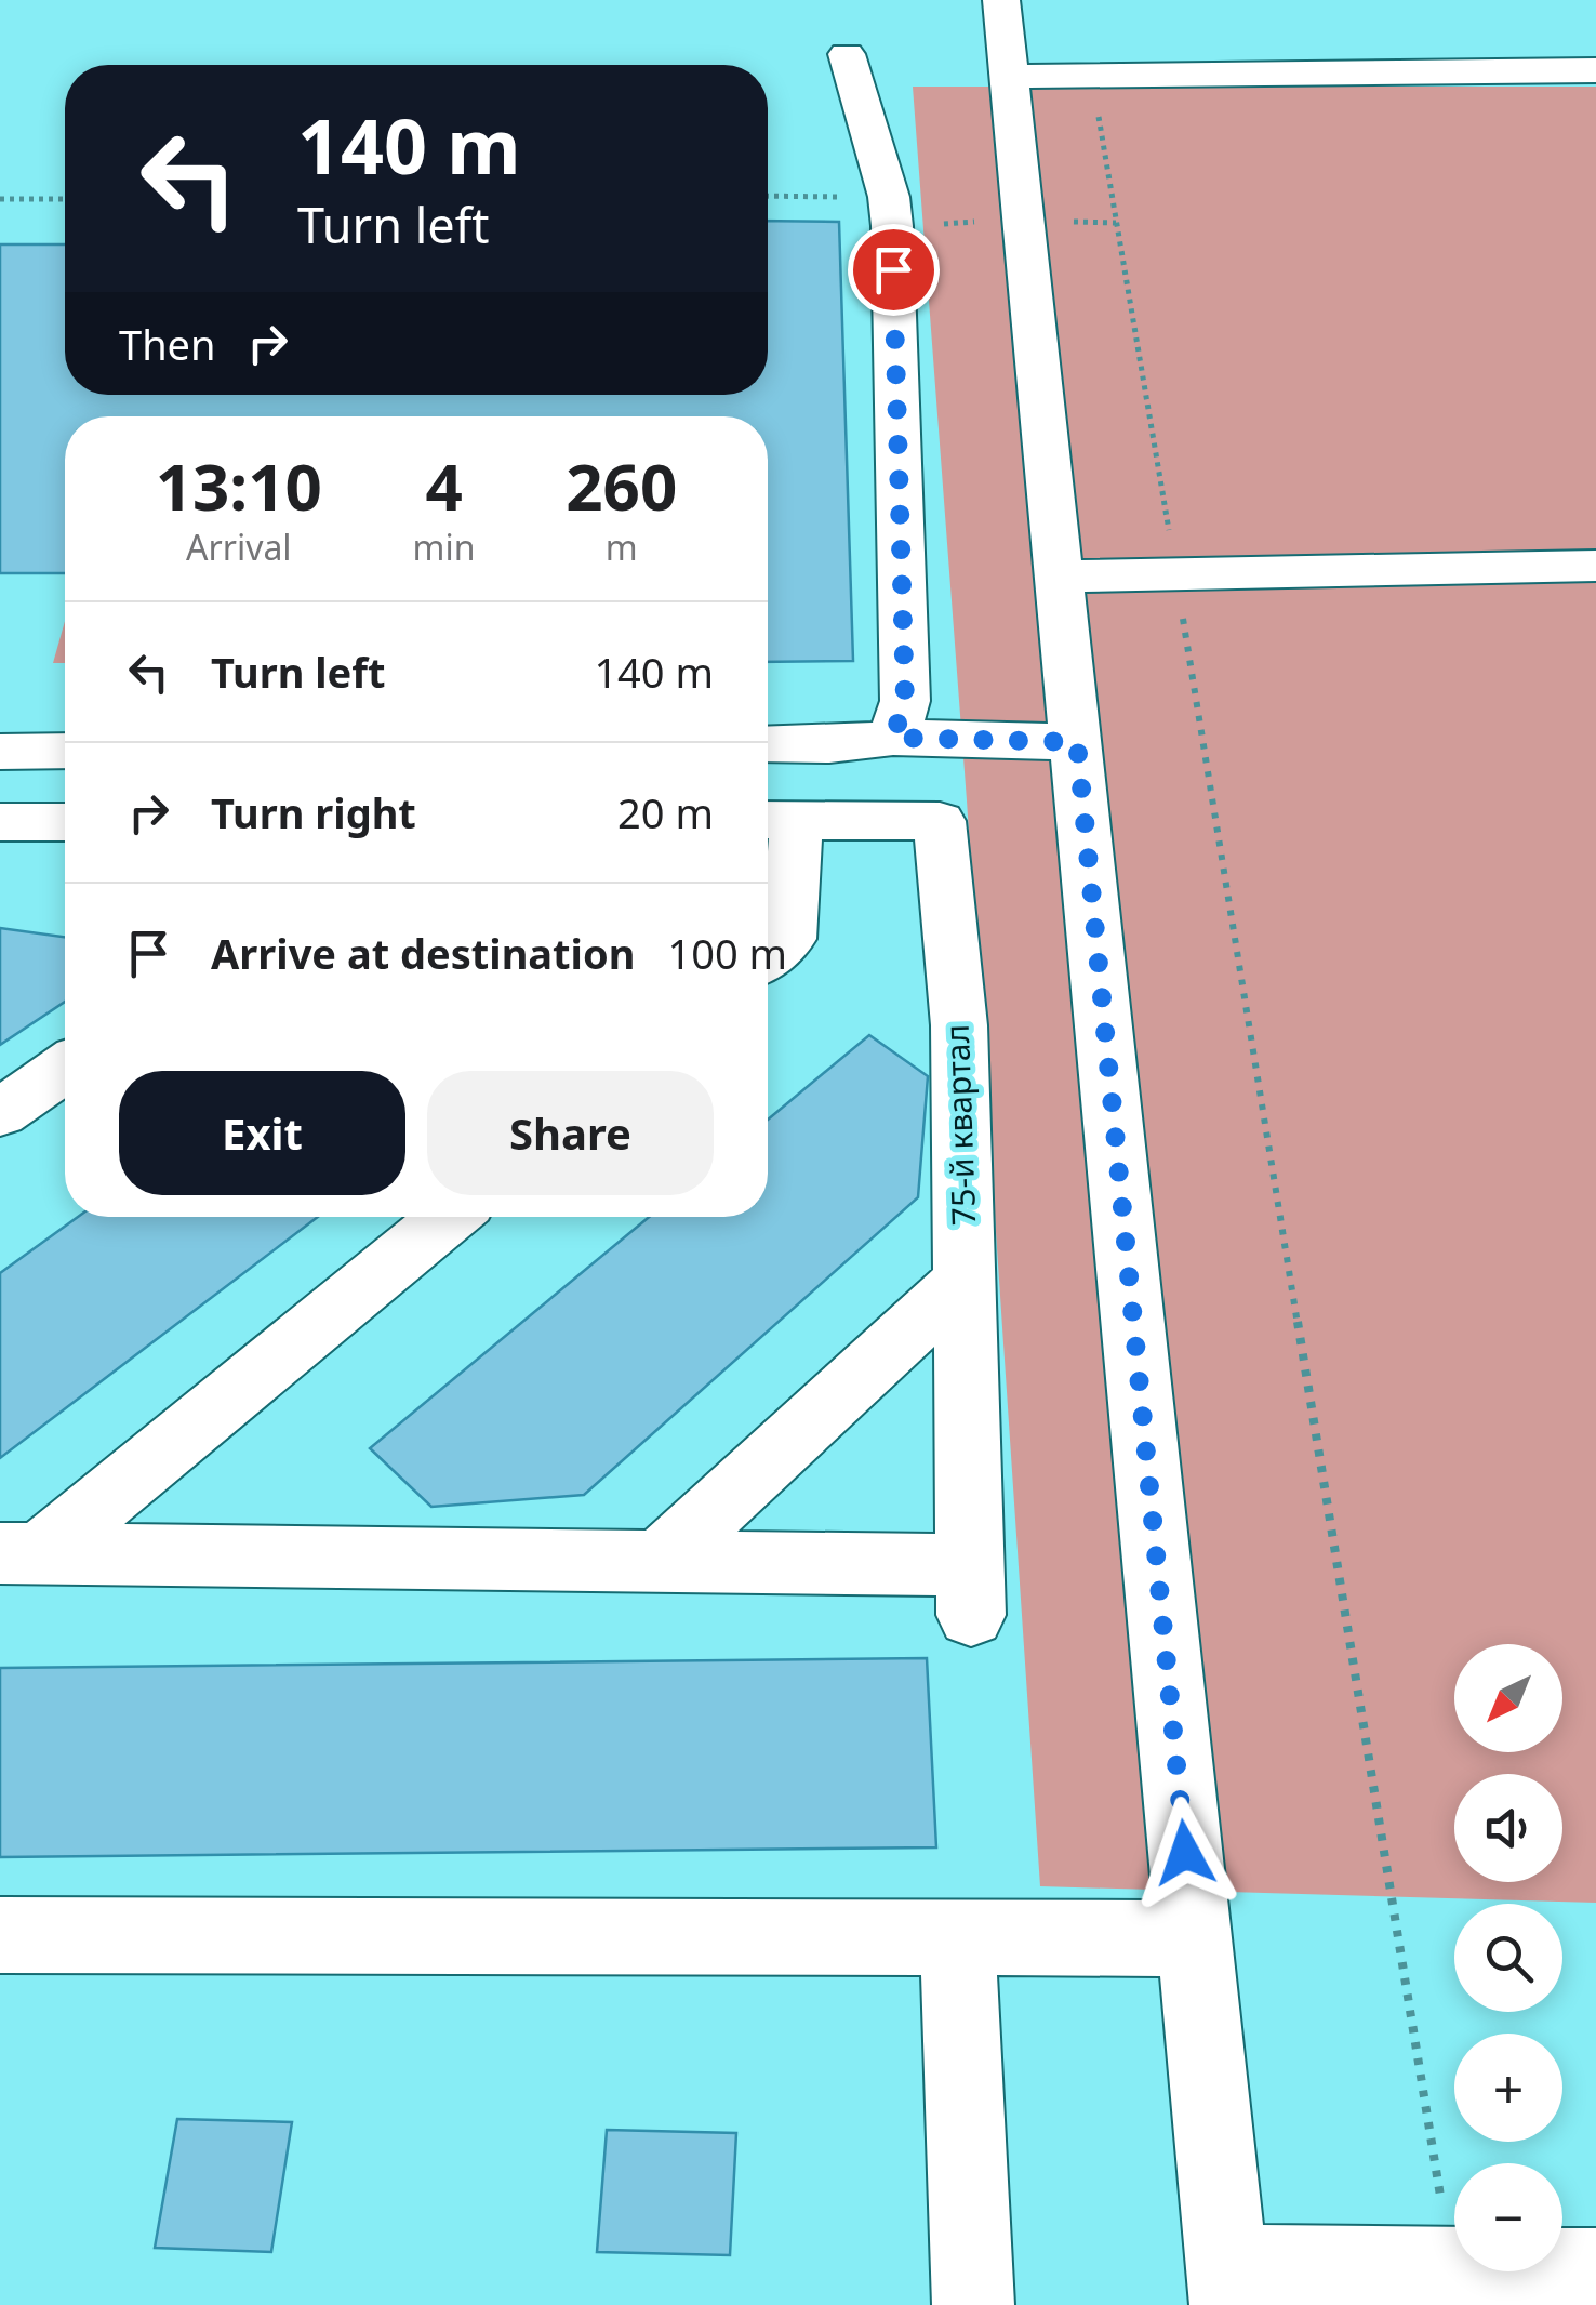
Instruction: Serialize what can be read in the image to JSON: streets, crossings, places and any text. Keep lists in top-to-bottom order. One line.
{"streets":{"street":["75-й квартал"]},"north":"bottom left","page":{"turn":["140 m","Turn left"],"then":"Then","eta":["13:10","Arrival","4","min","260","m"],"list":[{"name":"Turn left","value":"140 m"},{"name":"Turn right","value":"20 m"},{"name":"Arrive at destination","value":"100 m"}],"buttons":["Exit","Share"],"map_buttons":["+","−"]}}
